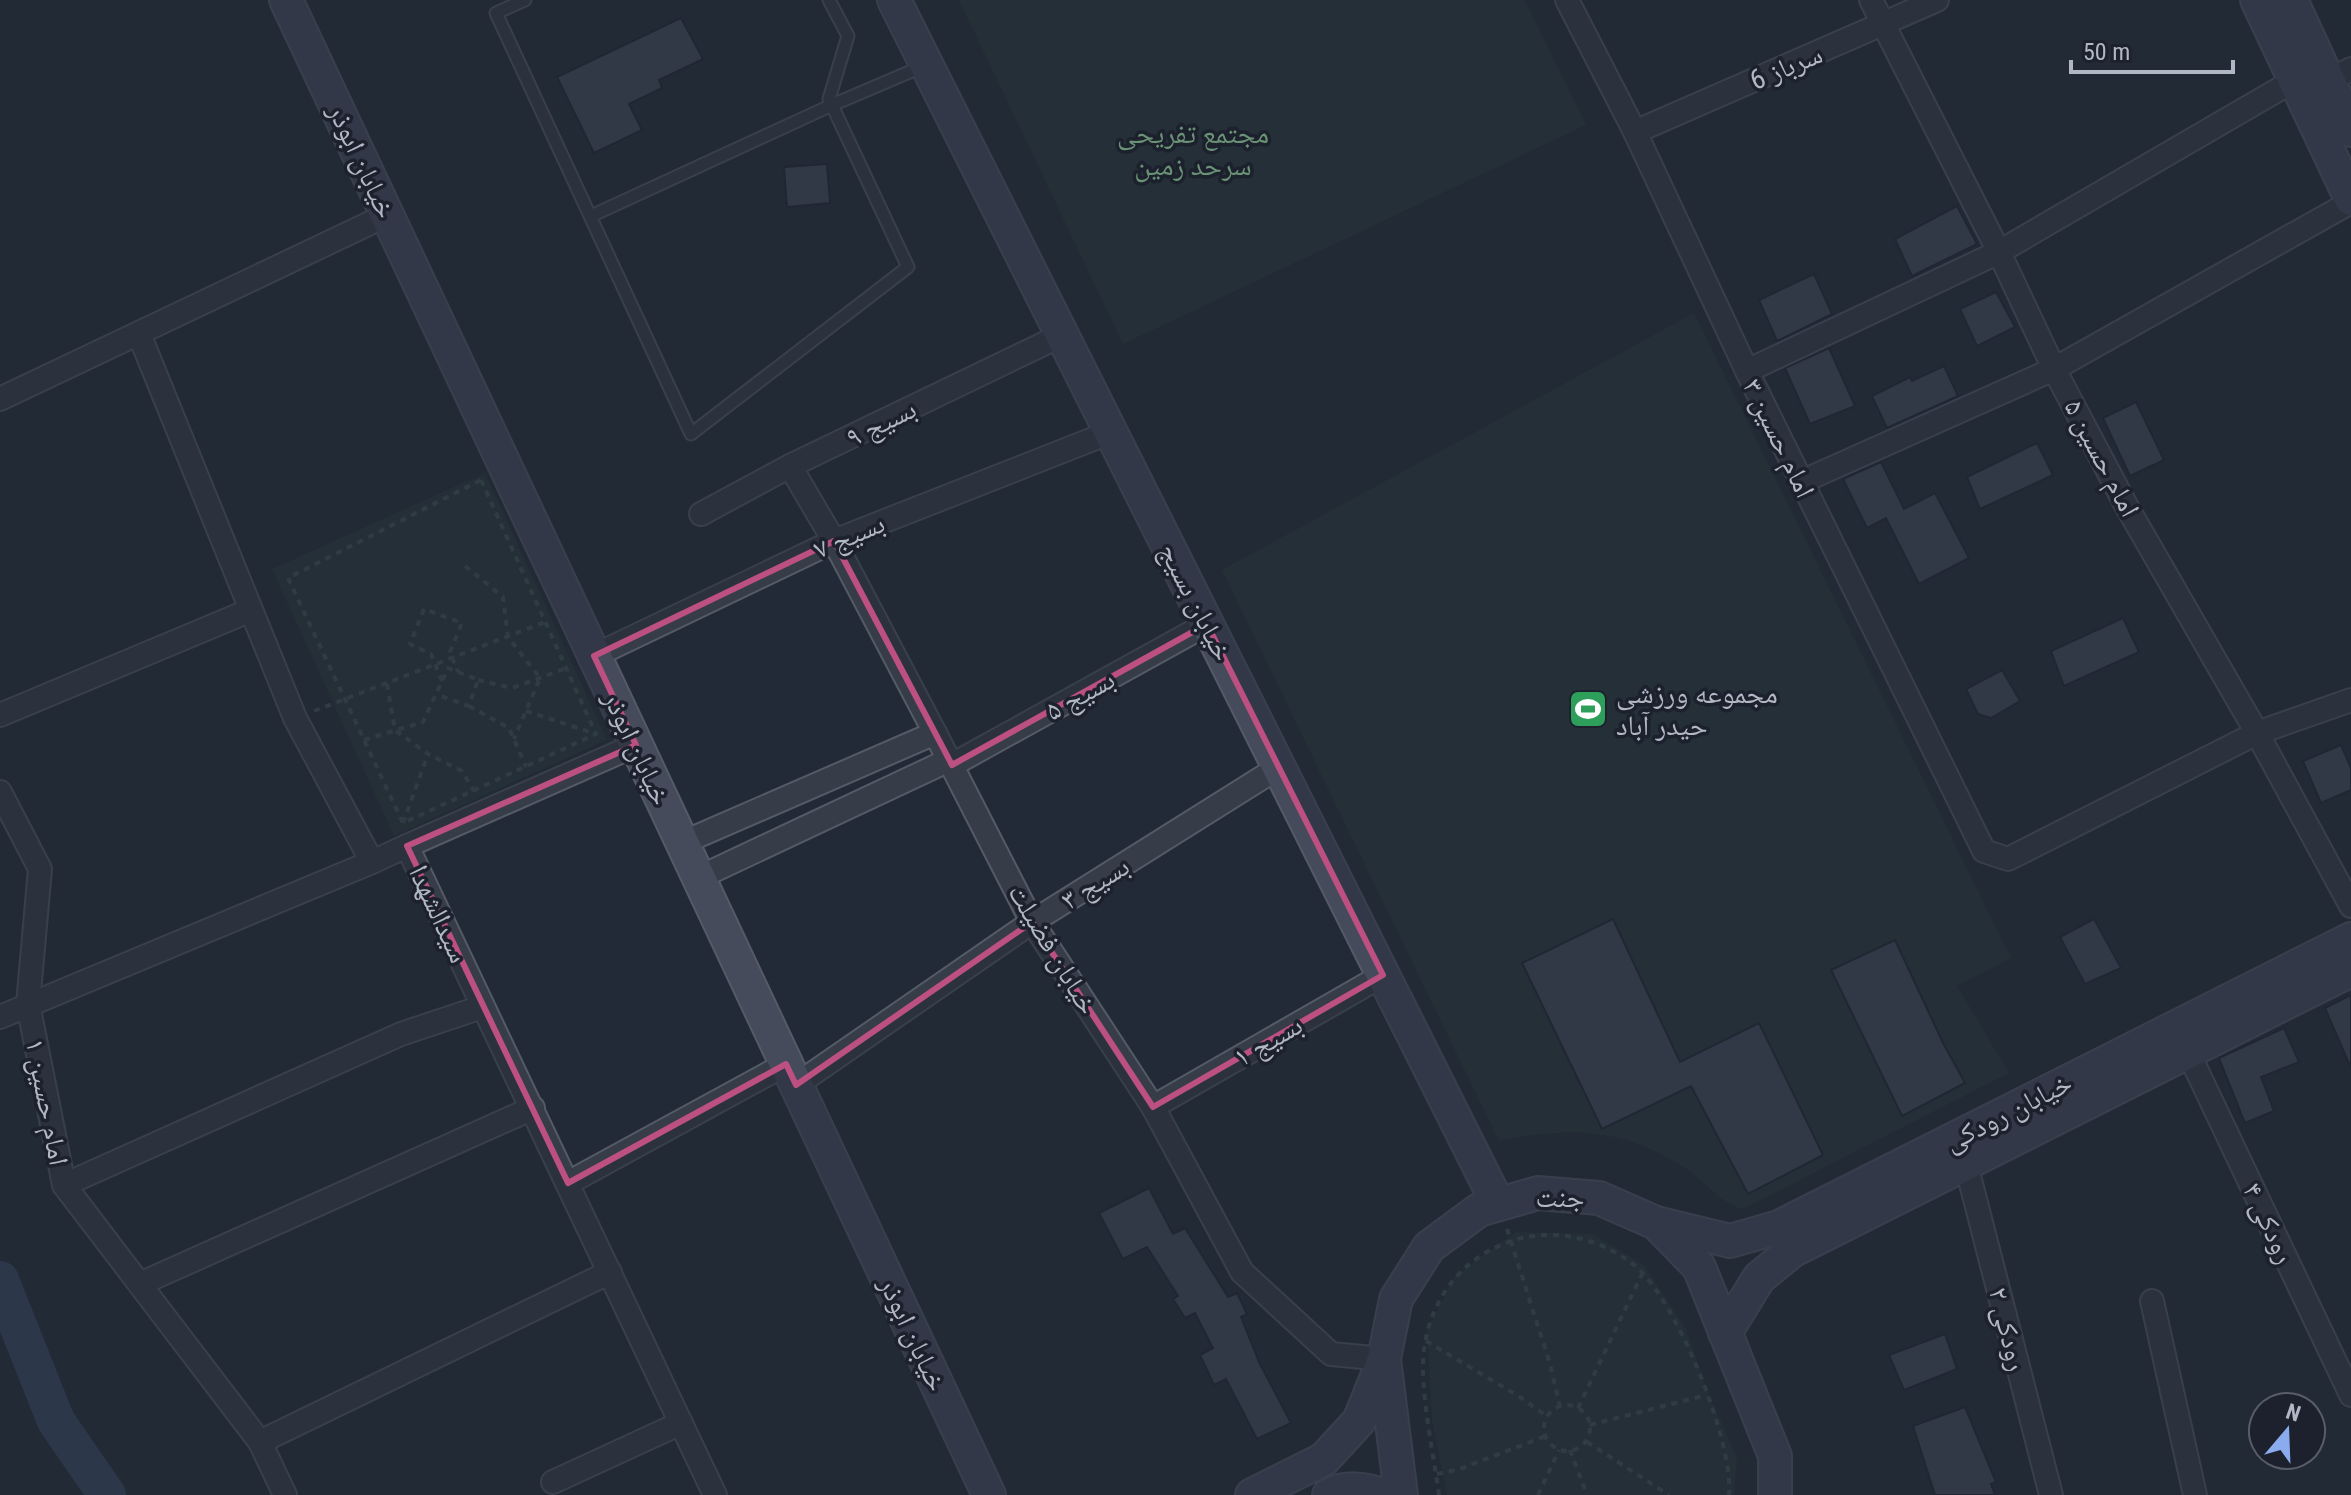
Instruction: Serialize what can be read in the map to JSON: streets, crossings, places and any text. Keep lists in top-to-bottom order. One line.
{"streets":{"main road":["خیابان ابوذر","خیابان بسیج","خیابان رودکی","جنت"],"street":["سرباز 6","بسیج ۹","امام حسین ۳","امام حسین ۵","بسیج ۷","بسیج ۵","بسیج ۳","سیدالشهدا","خیابان فضیلت","بسیج ۱","امام حسین ۱","رودکی ۴","رودکی ۲"]},"crossings":[["سرباز 6","امام حسین ۳"],["سرباز 6","امام حسین ۵"],["خیابان ابوذر","بسیج ۷"],["خیابان ابوذر","بسیج ۵"],["خیابان ابوذر","بسیج ۳"],["بسیج ۹","خیابان بسیج"],["بسیج ۹","خیابان فضیلت"],["امام حسین ۳","امام حسین ۵"],["بسیج ۷","خیابان بسیج"],["بسیج ۷","خیابان فضیلت"],["خیابان بسیج","بسیج ۵"],["خیابان بسیج","بسیج ۳"],["خیابان بسیج","بسیج ۱"],["خیابان بسیج","جنت"],["بسیج ۵","خیابان فضیلت"],["بسیج ۳","سیدالشهدا"],["بسیج ۳","خیابان فضیلت"],["خیابان فضیلت","بسیج ۱"],["خیابان فضیلت","جنت"],["خیابان رودکی","جنت"],["خیابان رودکی","رودکی ۴"],["خیابان رودکی","رودکی ۲"]],"parks":["مجتمع تفریحی سرحد زمین"],"places":{"sports":["مجموعه ورزشی حیدر آباد"]},"scale_bar":"50 m","north":"top"}
